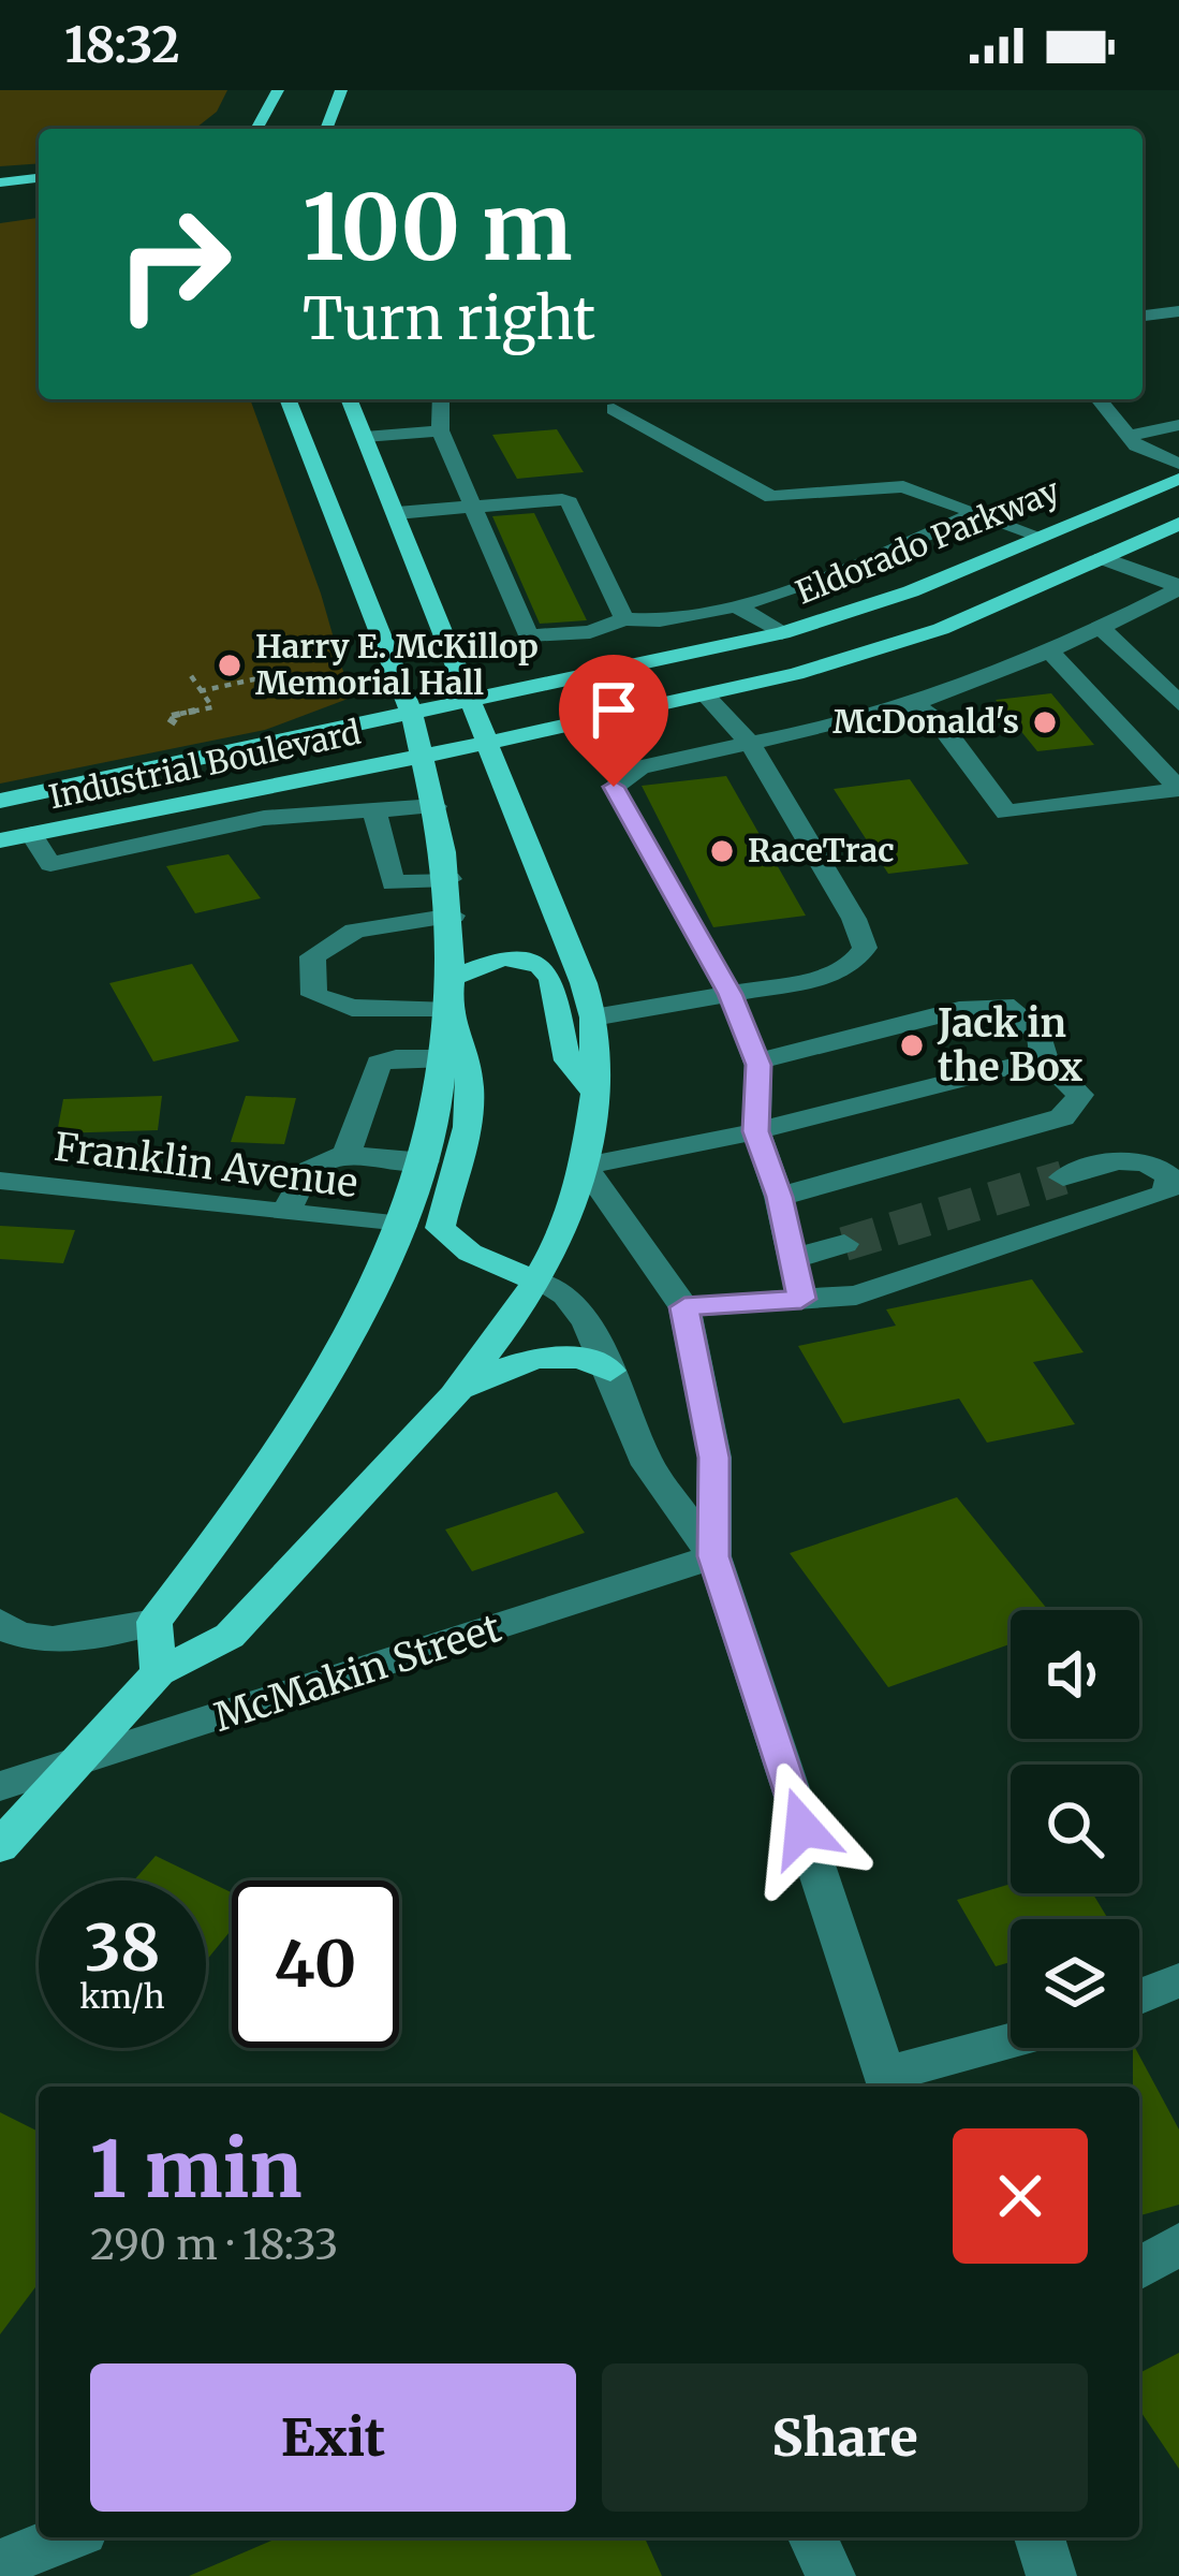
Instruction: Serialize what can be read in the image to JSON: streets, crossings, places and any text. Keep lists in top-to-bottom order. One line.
{"streets":{"main road":["Eldorado Parkway","Industrial Boulevard"],"street":["Franklin Avenue","McMakin Street"]},"crossings":[["Eldorado Parkway","Industrial Boulevard"]],"places":["Harry E. McKillop Memorial Hall","McDonald's","RaceTrac","Jack in the Box"],"page":{"status":"18:32","turn":["100 m","Turn right"],"speed":"38 km/h","limit":"40","heading":["1 min","290 m · 18:33"],"buttons":["Exit","Share"]}}
